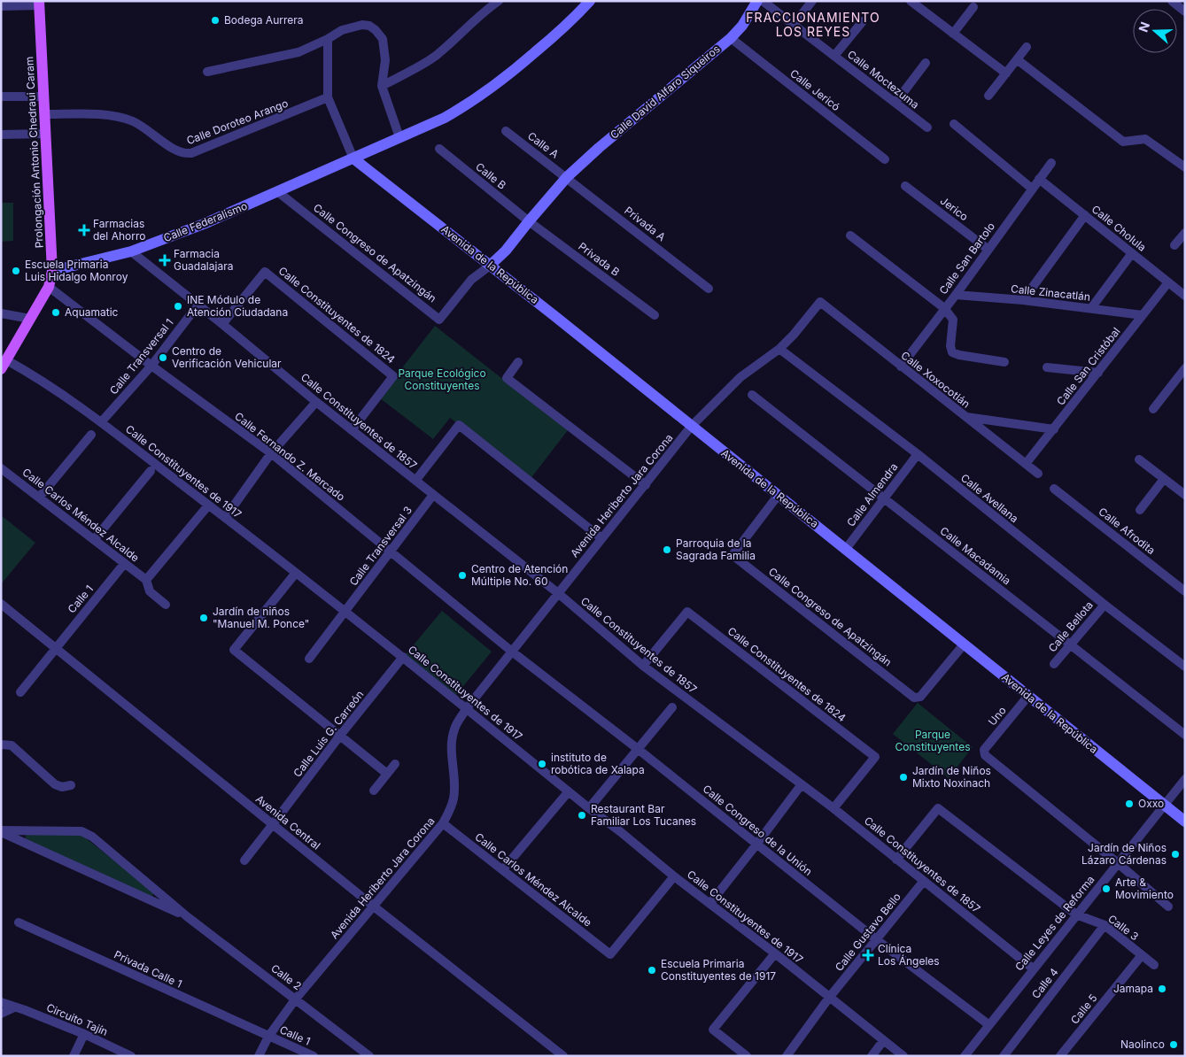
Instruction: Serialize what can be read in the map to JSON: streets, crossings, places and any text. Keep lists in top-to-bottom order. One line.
{"streets":{"main road":["Calle David Alfaro Siqueiros","Prolongación Antonio Chedraui Caram","Calle Federalismo","Avenida de la República"],"street":["Calle Moctezuma","Calle Jericó","Calle Doroteo Arango","Calle A","Calle B","Jerico","Privada A","Calle Cholula","Calle Congreso de Apatzingán","Calle San Bartolo","Privada B","Calle Zinacatlán","Calle Constituyentes de 1824","Calle Transversal 1","Calle San Cristóbal","Calle Xoxocotlán","Calle Constituyentes de 1857","Calle Fernando Z. Mercado","Calle Constituyentes de 1917","Calle Almendra","Avenida Heriberto Jara Corona","Calle Avellana","Calle Carlos Méndez Alcalde","Calle Afrodita","Calle Transversal 3","Calle Macadamia","Calle 1","Calle Bellota","Uno","Calle Luis G. Carreón","Avenida Central","Calle Congreso de la Unión","Calle Leyes de Reforma","Calle 3","Calle Gustavo Bello","Privada Calle 1","Calle 2","Calle 4","Calle 5","Circuito Tajín"]},"crossings":[["Calle Jericó","Calle David Alfaro Siqueiros"],["Calle David Alfaro Siqueiros","Calle A"],["Calle David Alfaro Siqueiros","Calle B"],["Calle David Alfaro Siqueiros","Privada A"],["Calle David Alfaro Siqueiros","Calle Congreso de Apatzingán"],["Calle David Alfaro Siqueiros","Privada B"],["Calle David Alfaro Siqueiros","Avenida de la República"],["Calle Doroteo Arango","Prolongación Antonio Chedraui Caram"],["Calle A","Privada A"],["Prolongación Antonio Chedraui Caram","Calle Federalismo"],["Prolongación Antonio Chedraui Caram","Calle Fernando Z. Mercado"],["Prolongación Antonio Chedraui Caram","Calle Constituyentes de 1917"],["Calle B","Privada B"],["Jerico","Calle San Bartolo"],["Calle Federalismo","Calle Congreso de Apatzingán"],["Calle Federalismo","Avenida de la República"],["Calle Federalismo","Calle Constituyentes de 1857"],["Calle Cholula","Calle San Bartolo"],["Calle Cholula","Calle San Cristóbal"],["Calle Congreso de Apatzingán","Avenida de la República"],["Calle San Bartolo","Calle Zinacatlán"],["Calle San Bartolo","Calle Xoxocotlán"],["Avenida de la República","Calle Almendra"],["Avenida de la República","Avenida Heriberto Jara Corona"],["Avenida de la República","Uno"],["Avenida de la República","Calle Leyes de Reforma"],["Calle Zinacatlán","Calle San Cristóbal"],["Calle Constituyentes de 1824","Calle Constituyentes de 1857"],["Calle Transversal 1","Calle Constituyentes de 1857"],["Calle Transversal 1","Calle Fernando Z. Mercado"],["Calle Transversal 1","Calle Constituyentes de 1917"],["Calle San Cristóbal","Calle Xoxocotlán"],["Calle Xoxocotlán","Avenida Heriberto Jara Corona"],["Calle Constituyentes de 1857","Avenida Heriberto Jara Corona"],["Calle Constituyentes de 1857","Calle Transversal 3"],["Calle Constituyentes de 1857","Calle Leyes de Reforma"],["Calle Constituyentes de 1857","Calle Gustavo Bello"],["Calle Fernando Z. Mercado","Avenida Heriberto Jara Corona"],["Calle Fernando Z. Mercado","Calle Transversal 3"],["Calle Fernando Z. Mercado","Calle Congreso de la Unión"],["Calle Constituyentes de 1917","Avenida Heriberto Jara Corona"],["Calle Constituyentes de 1917","Calle Carlos Méndez Alcalde"],["Calle Constituyentes de 1917","Calle Transversal 3"],["Calle Constituyentes de 1917","Calle Luis G. Carreón"],["Calle Constituyentes de 1917","Calle Gustavo Bello"],["Calle Almendra","Calle Avellana"],["Calle Almendra","Calle Macadamia"],["Avenida Heriberto Jara Corona","Calle Avellana"],["Avenida Heriberto Jara Corona","Calle Carlos Méndez Alcalde"],["Avenida Heriberto Jara Corona","Calle 1"],["Avenida Heriberto Jara Corona","Avenida Central"],["Avenida Heriberto Jara Corona","Calle Congreso de la Unión"],["Avenida Heriberto Jara Corona","Privada Calle 1"],["Avenida Heriberto Jara Corona","Calle 2"],["Calle Avellana","Calle Bellota"],["Calle Carlos Méndez Alcalde","Calle 1"],["Calle Macadamia","Calle Bellota"],["Calle 1","Avenida Central"],["Calle 1","Privada Calle 1"],["Uno","Calle Leyes de Reforma"],["Calle Luis G. Carreón","Avenida Central"],["Calle Congreso de la Unión","Calle Leyes de Reforma"],["Calle Congreso de la Unión","Calle Gustavo Bello"],["Calle Leyes de Reforma","Calle 3"],["Calle 3","Calle 4"],["Calle 3","Calle 5"]],"districts":["FRACCIONAMIENTO LOS REYES"],"parks":["Parque Ecológico Constituyentes","Parque Constituyentes"],"places":{"other":["Bodega Aurrera","Escuela Primaria Luis Hidalgo Monroy","INE Módulo de Atención Ciudadana","Aquamatic","Centro de Verificación Vehicular","Parroquia de la Sagrada Familia","Centro de Atención Múltiple No. 60","Jardín de niños \"Manuel M. Ponce\"","instituto de robótica de Xalapa","Jardín de Niños Mixto Noxinach","Oxxo","Restaurant Bar Familiar Los Tucanes","Jardín de Niños Lázaro Cárdenas","Arte & Movimiento","Escuela Primaria Constituyentes de 1917","Jamapa","Naolinco"],"health":["Farmacias del Ahorro","Farmacia Guadalajara","Clínica Los Ángeles"]},"north":"left"}
